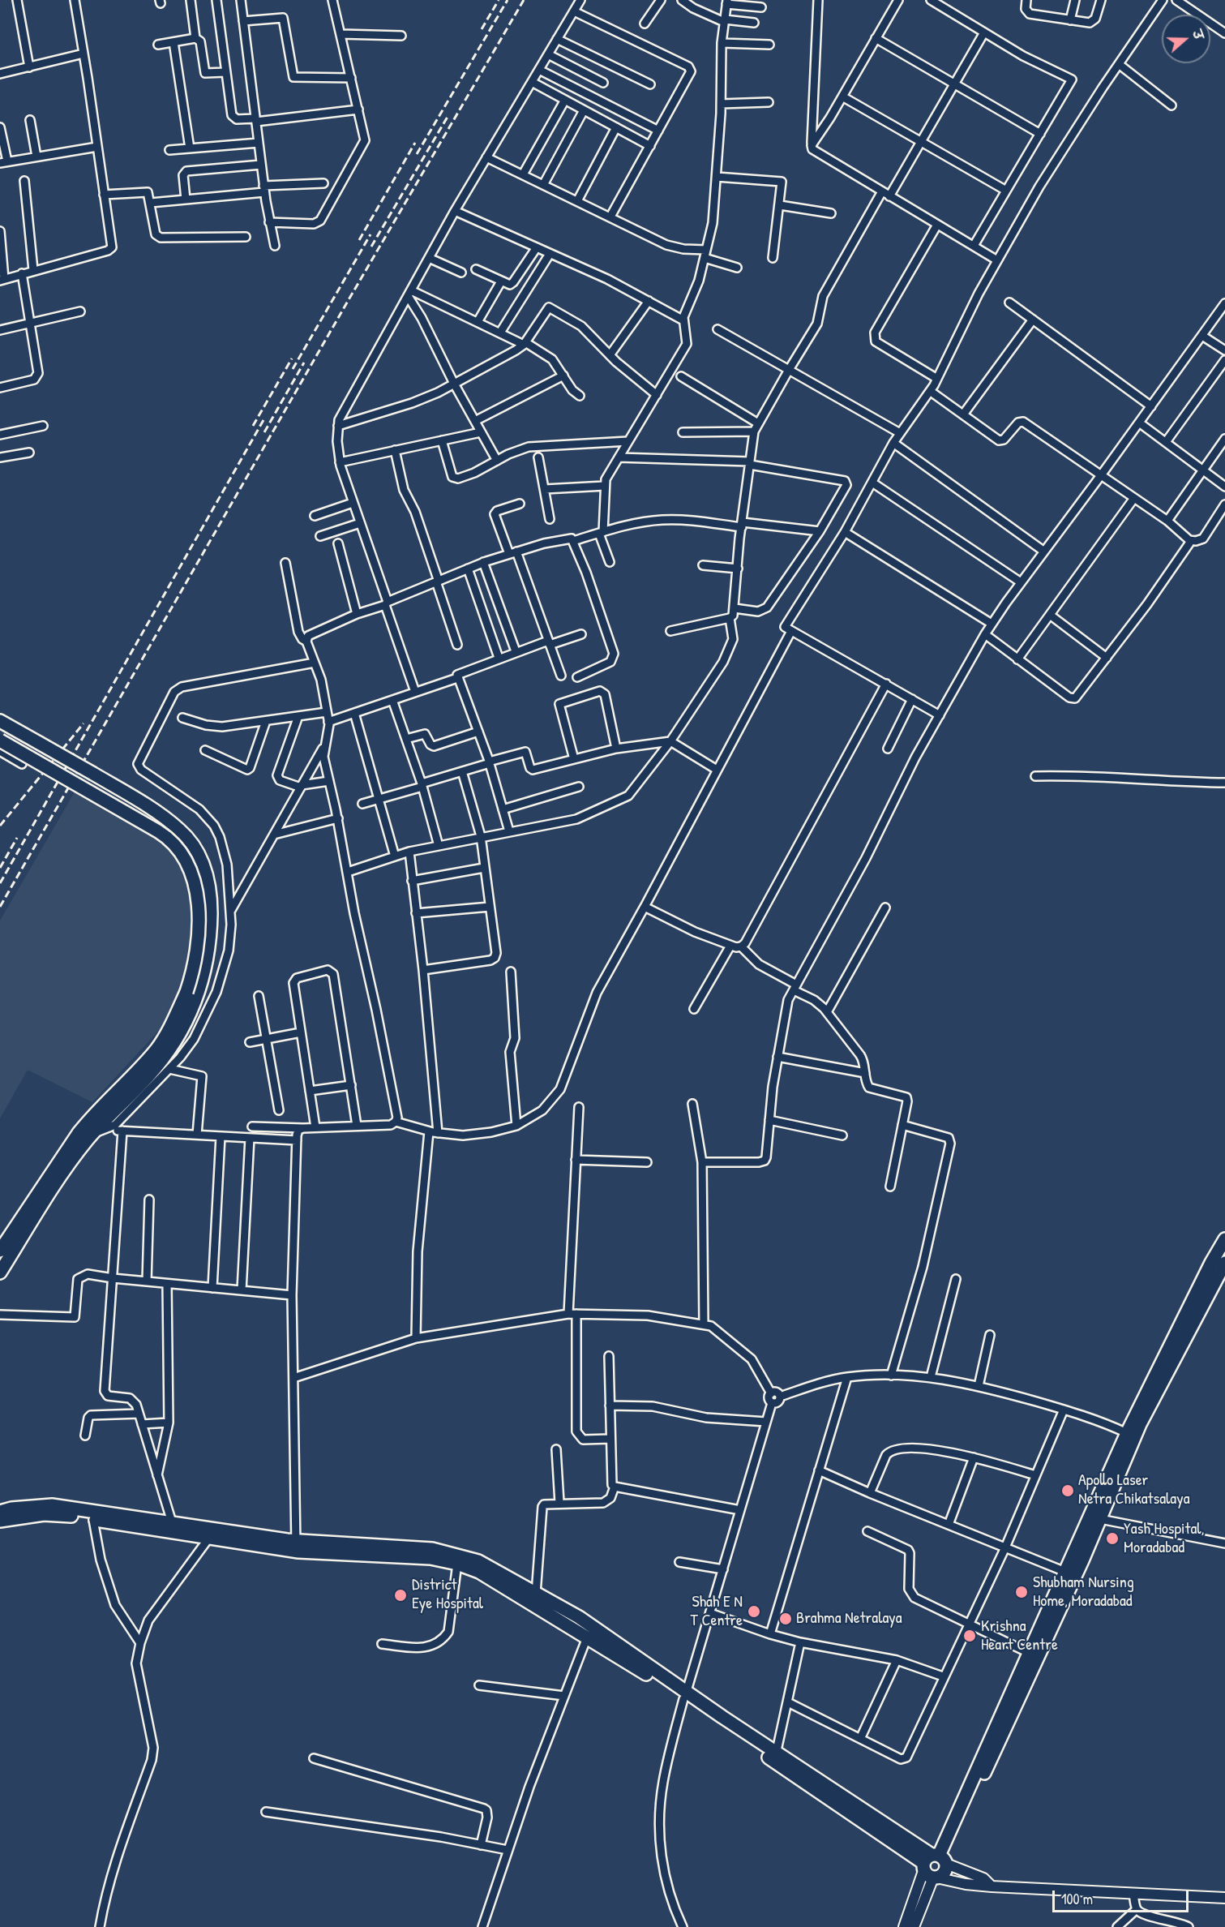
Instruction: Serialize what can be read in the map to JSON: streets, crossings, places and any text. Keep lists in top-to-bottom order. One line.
{"places":["Apollo Laser Netra Chikatsalaya","Yash Hospital, Moradabad","Shubham Nursing Home, Moradabad","District Eye Hospital","Shah E N T Centre","Brahma Netralaya","Krishna Heart Centre"],"scale_bar":"100 m","north":"right"}
